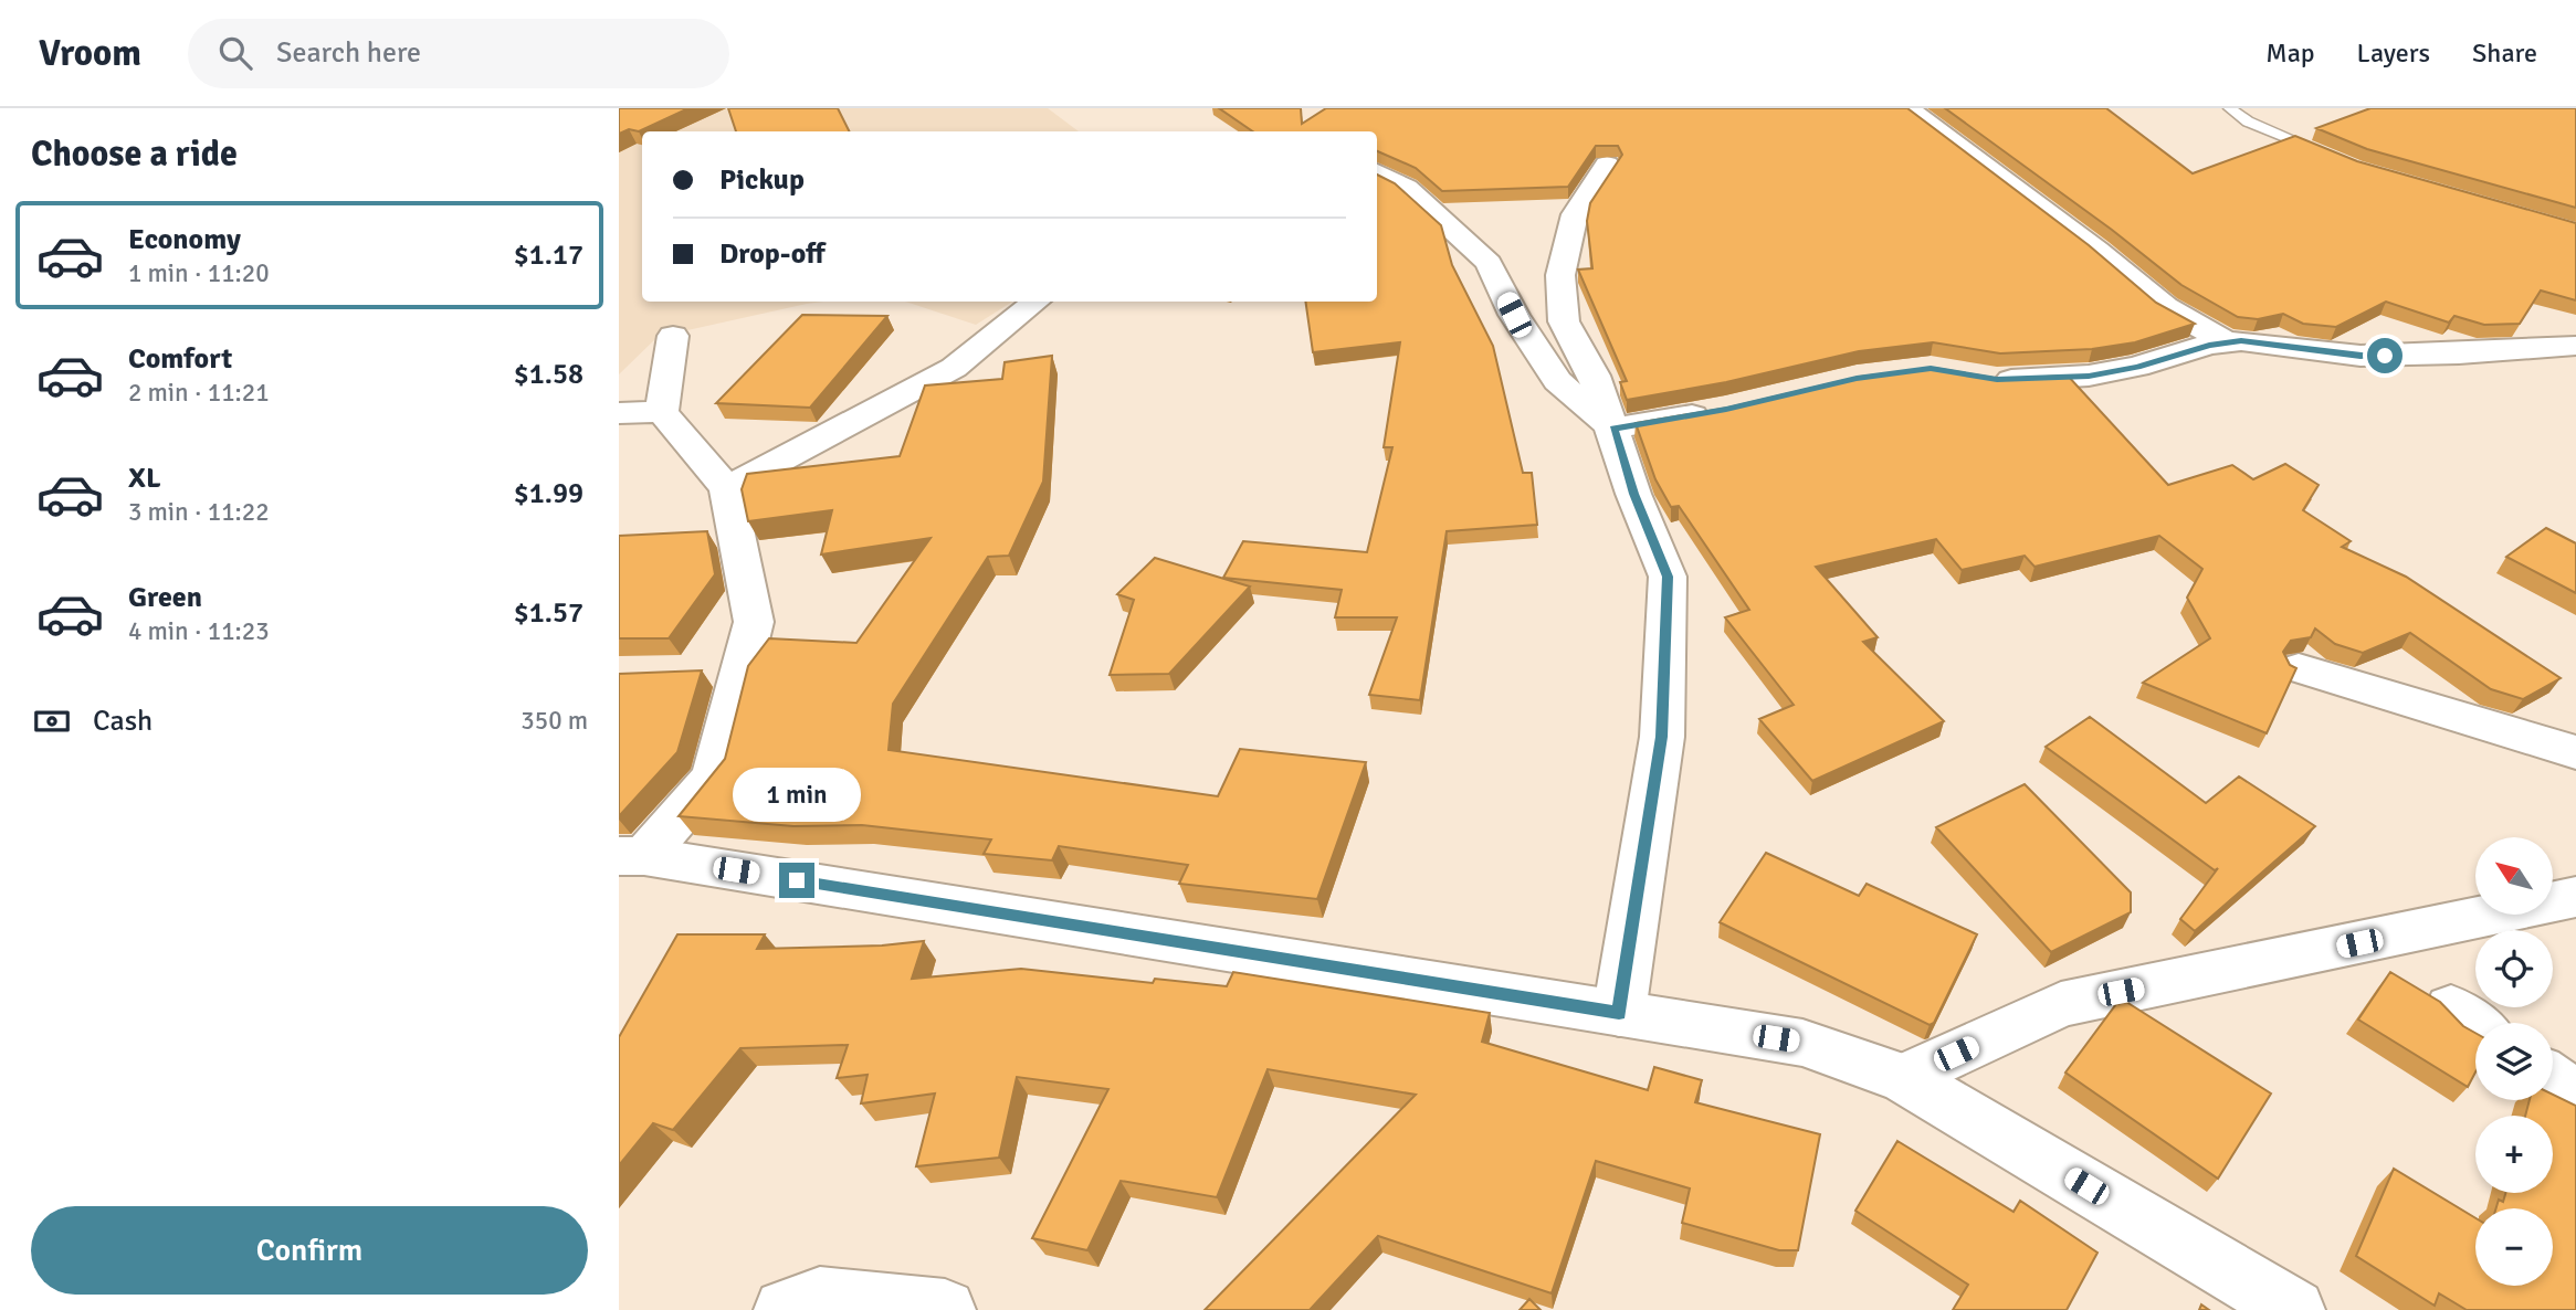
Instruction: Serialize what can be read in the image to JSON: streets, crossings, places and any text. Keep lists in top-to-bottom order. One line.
{"north":"top left","page":{"header":"Vroom","search":"Search here","nav":["Map","Layers","Share"],"heading":"Choose a ride","banner":["Pickup","Drop-off"],"list":[{"name":"Economy","note":"1 min · 11:20","value":"$1.17"},{"name":"Comfort","note":"2 min · 11:21","value":"$1.58"},{"name":"XL","note":"3 min · 11:22","value":"$1.99"},{"name":"Green","note":"4 min · 11:23","value":"$1.57"}],"pay":["Cash","350 m"],"bubble":"1 min","map_buttons":["+","−"],"buttons":"Confirm"}}
